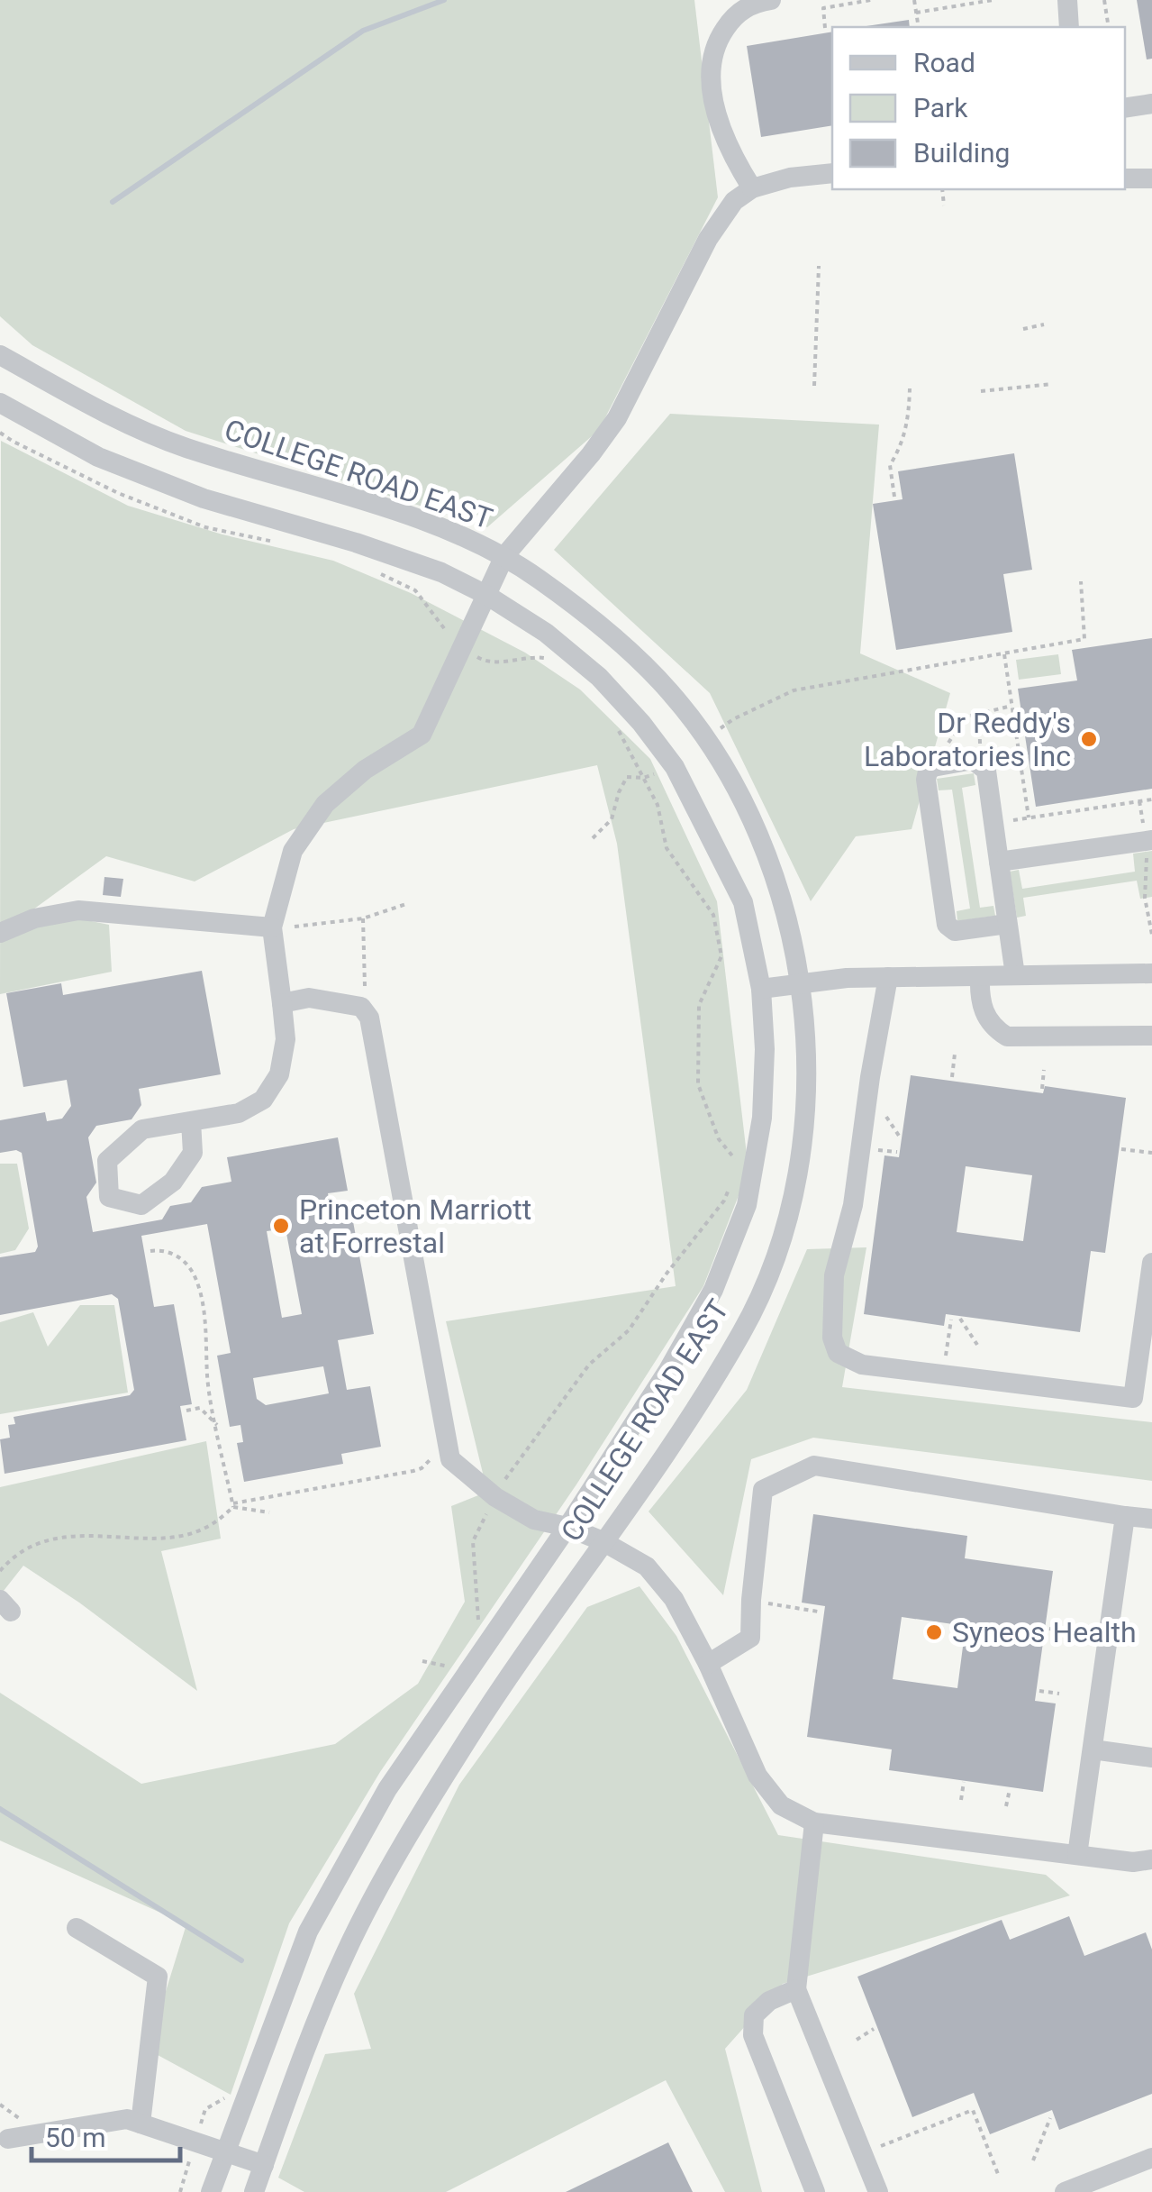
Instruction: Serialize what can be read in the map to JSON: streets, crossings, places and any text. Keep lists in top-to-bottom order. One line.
{"streets":{"street":["COLLEGE ROAD EAST"]},"places":["Dr Reddy's Laboratories Inc","Princeton Marriott at Forrestal","Syneos Health"],"legend":["Road","Park","Building"],"scale_bar":"50 m"}
